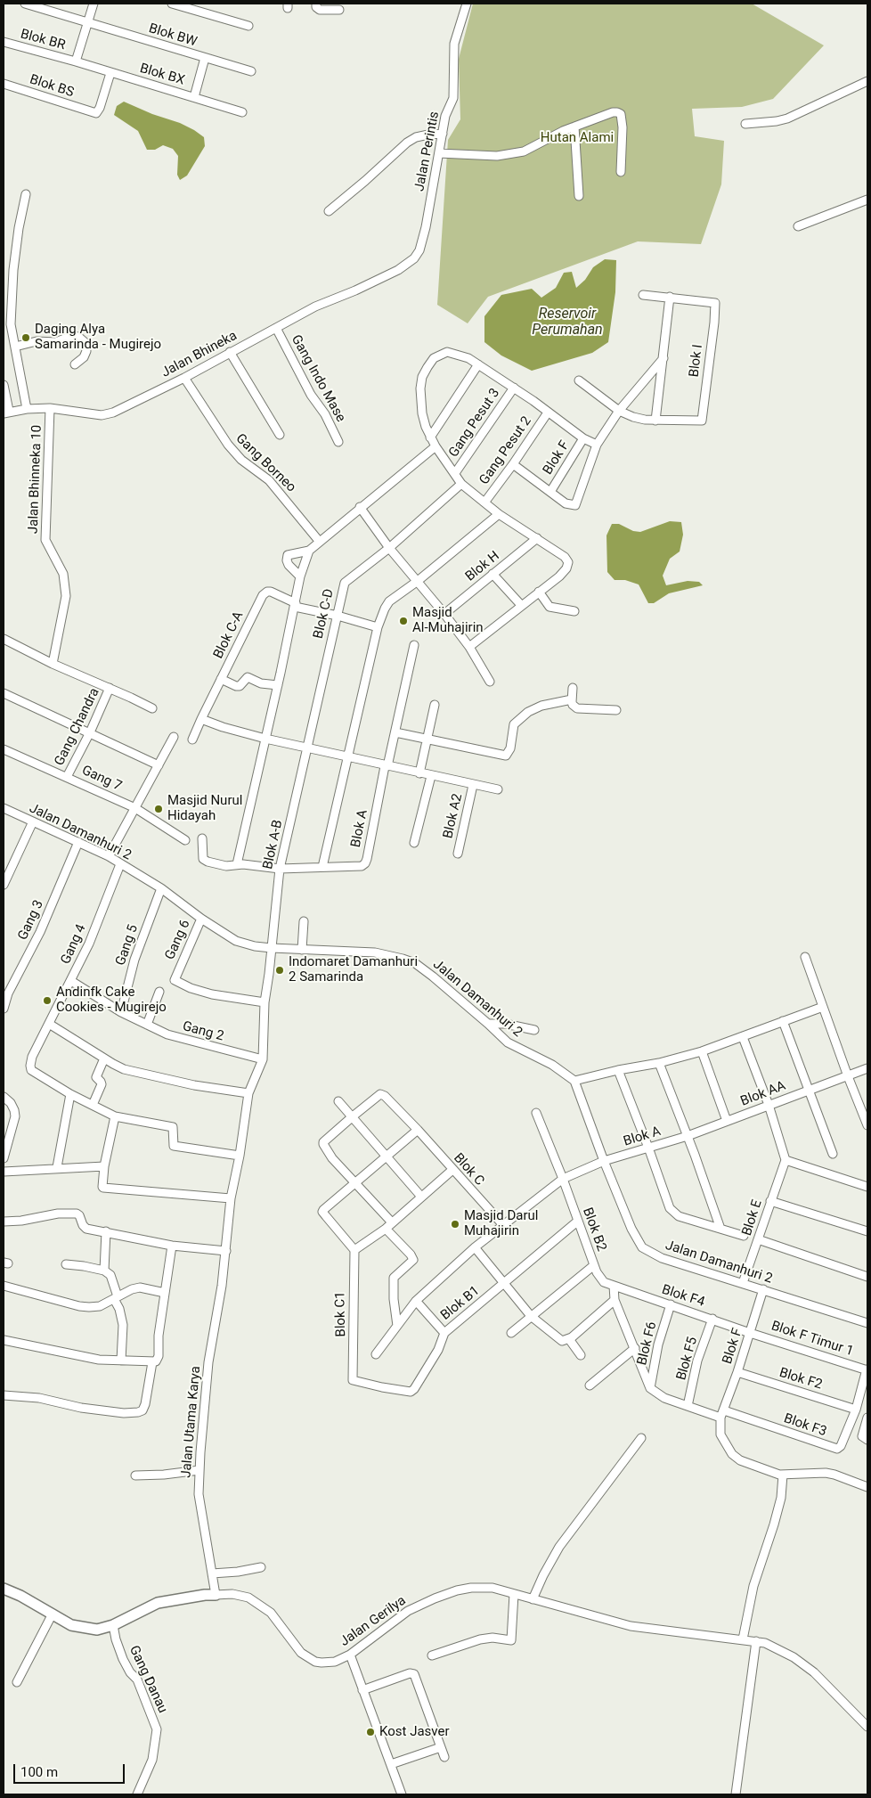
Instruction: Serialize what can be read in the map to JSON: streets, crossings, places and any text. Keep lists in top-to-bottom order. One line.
{"streets":{"street":["Blok BW","Blok BR","Blok BX","Blok BS","Jalan Perintis","Jalan Bhineka","Blok I","Gang Indo Mase","Gang Pesut 3","Gang Pesut 2","Blok F","Gang Borneo","Jalan Bhinneka 10","Blok H","Blok C-D","Blok C-A","Gang Chandra","Gang 7","Blok A2","Blok A","Jalan Damanhuri 2","Blok A-B","Gang 3","Gang 6","Gang 4","Gang 5","Gang 2","Blok AA","Blok C","Blok E","Blok B2","Blok F4","Blok B1","Blok C1","Blok F Timur 1","Blok F6","Blok F5","Blok F2","Jalan Utama Karya","Blok F3","Jalan Gerilya","Gang Danau"]},"crossings":[["Blok BR","Blok BX"],["Blok BX","Blok BS"],["Jalan Perintis","Jalan Bhineka"],["Jalan Bhineka","Gang Indo Mase"],["Jalan Bhineka","Gang Borneo"],["Jalan Bhineka","Jalan Bhinneka 10"],["Blok F","Jalan Damanhuri 2"],["Blok F","Blok F4"],["Blok F","Blok F Timur 1"],["Blok F","Blok F2"],["Blok F","Blok F3"],["Blok C-D","Blok A-B"],["Gang Chandra","Gang 7"],["Blok A","Jalan Damanhuri 2"],["Blok A","Blok A-B"],["Blok A","Blok AA"],["Blok A","Blok C"],["Blok A","Blok B2"],["Jalan Damanhuri 2","Blok A-B"],["Jalan Damanhuri 2","Gang 3"],["Jalan Damanhuri 2","Gang 6"],["Jalan Damanhuri 2","Gang 4"],["Jalan Damanhuri 2","Gang 5"],["Jalan Damanhuri 2","Blok E"],["Blok A-B","Gang 6"],["Blok A-B","Gang 2"],["Blok A-B","Jalan Utama Karya"],["Gang 4","Gang 2"],["Gang 5","Gang 2"],["Gang 2","Jalan Utama Karya"],["Blok B2","Blok F4"],["Blok B2","Blok B1"],["Blok F4","Blok F Timur 1"],["Blok F4","Blok F6"],["Blok F4","Blok F5"],["Blok B1","Blok C1"],["Blok F Timur 1","Blok F2"],["Blok F Timur 1","Blok F3"],["Blok F2","Blok F3"],["Jalan Utama Karya","Jalan Gerilya"],["Jalan Gerilya","Gang Danau"]],"water":["Reservoir Perumahan"],"parks":["Hutan Alami"],"places":["Daging Alya Samarinda - Mugirejo","Masjid Al-Muhajirin","Masjid Nurul Hidayah","Indomaret Damanhuri 2 Samarinda","Andinfk Cake Cookies - Mugirejo","Masjid Darul Muhajirin","Kost Jasver"],"scale_bar":"100 m"}
